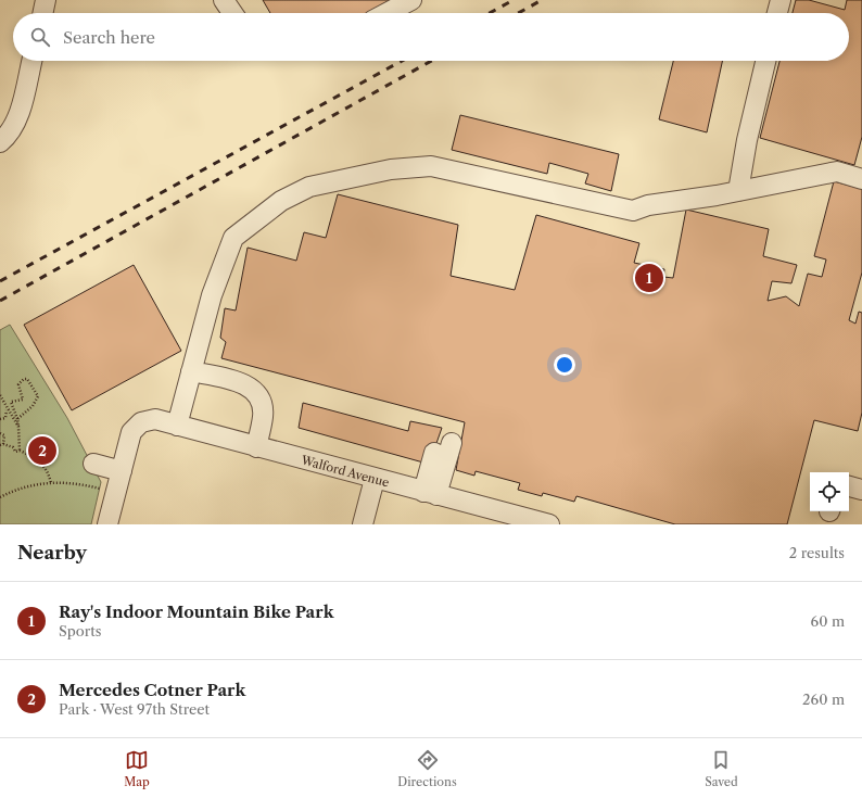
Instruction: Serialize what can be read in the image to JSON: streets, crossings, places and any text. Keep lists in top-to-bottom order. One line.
{"streets":{"street":["Walford Avenue"]},"page":{"search":"Search here","pins":["1","2"],"heading":["Nearby","2 results"],"list":[{"mark":"1","name":"Ray's Indoor Mountain Bike Park","note":"Sports","value":"60 m"},{"mark":"2","name":"Mercedes Cotner Park","note":"Park · West 97th Street","value":"260 m"}],"nav":["Map","Directions","Saved"]}}
